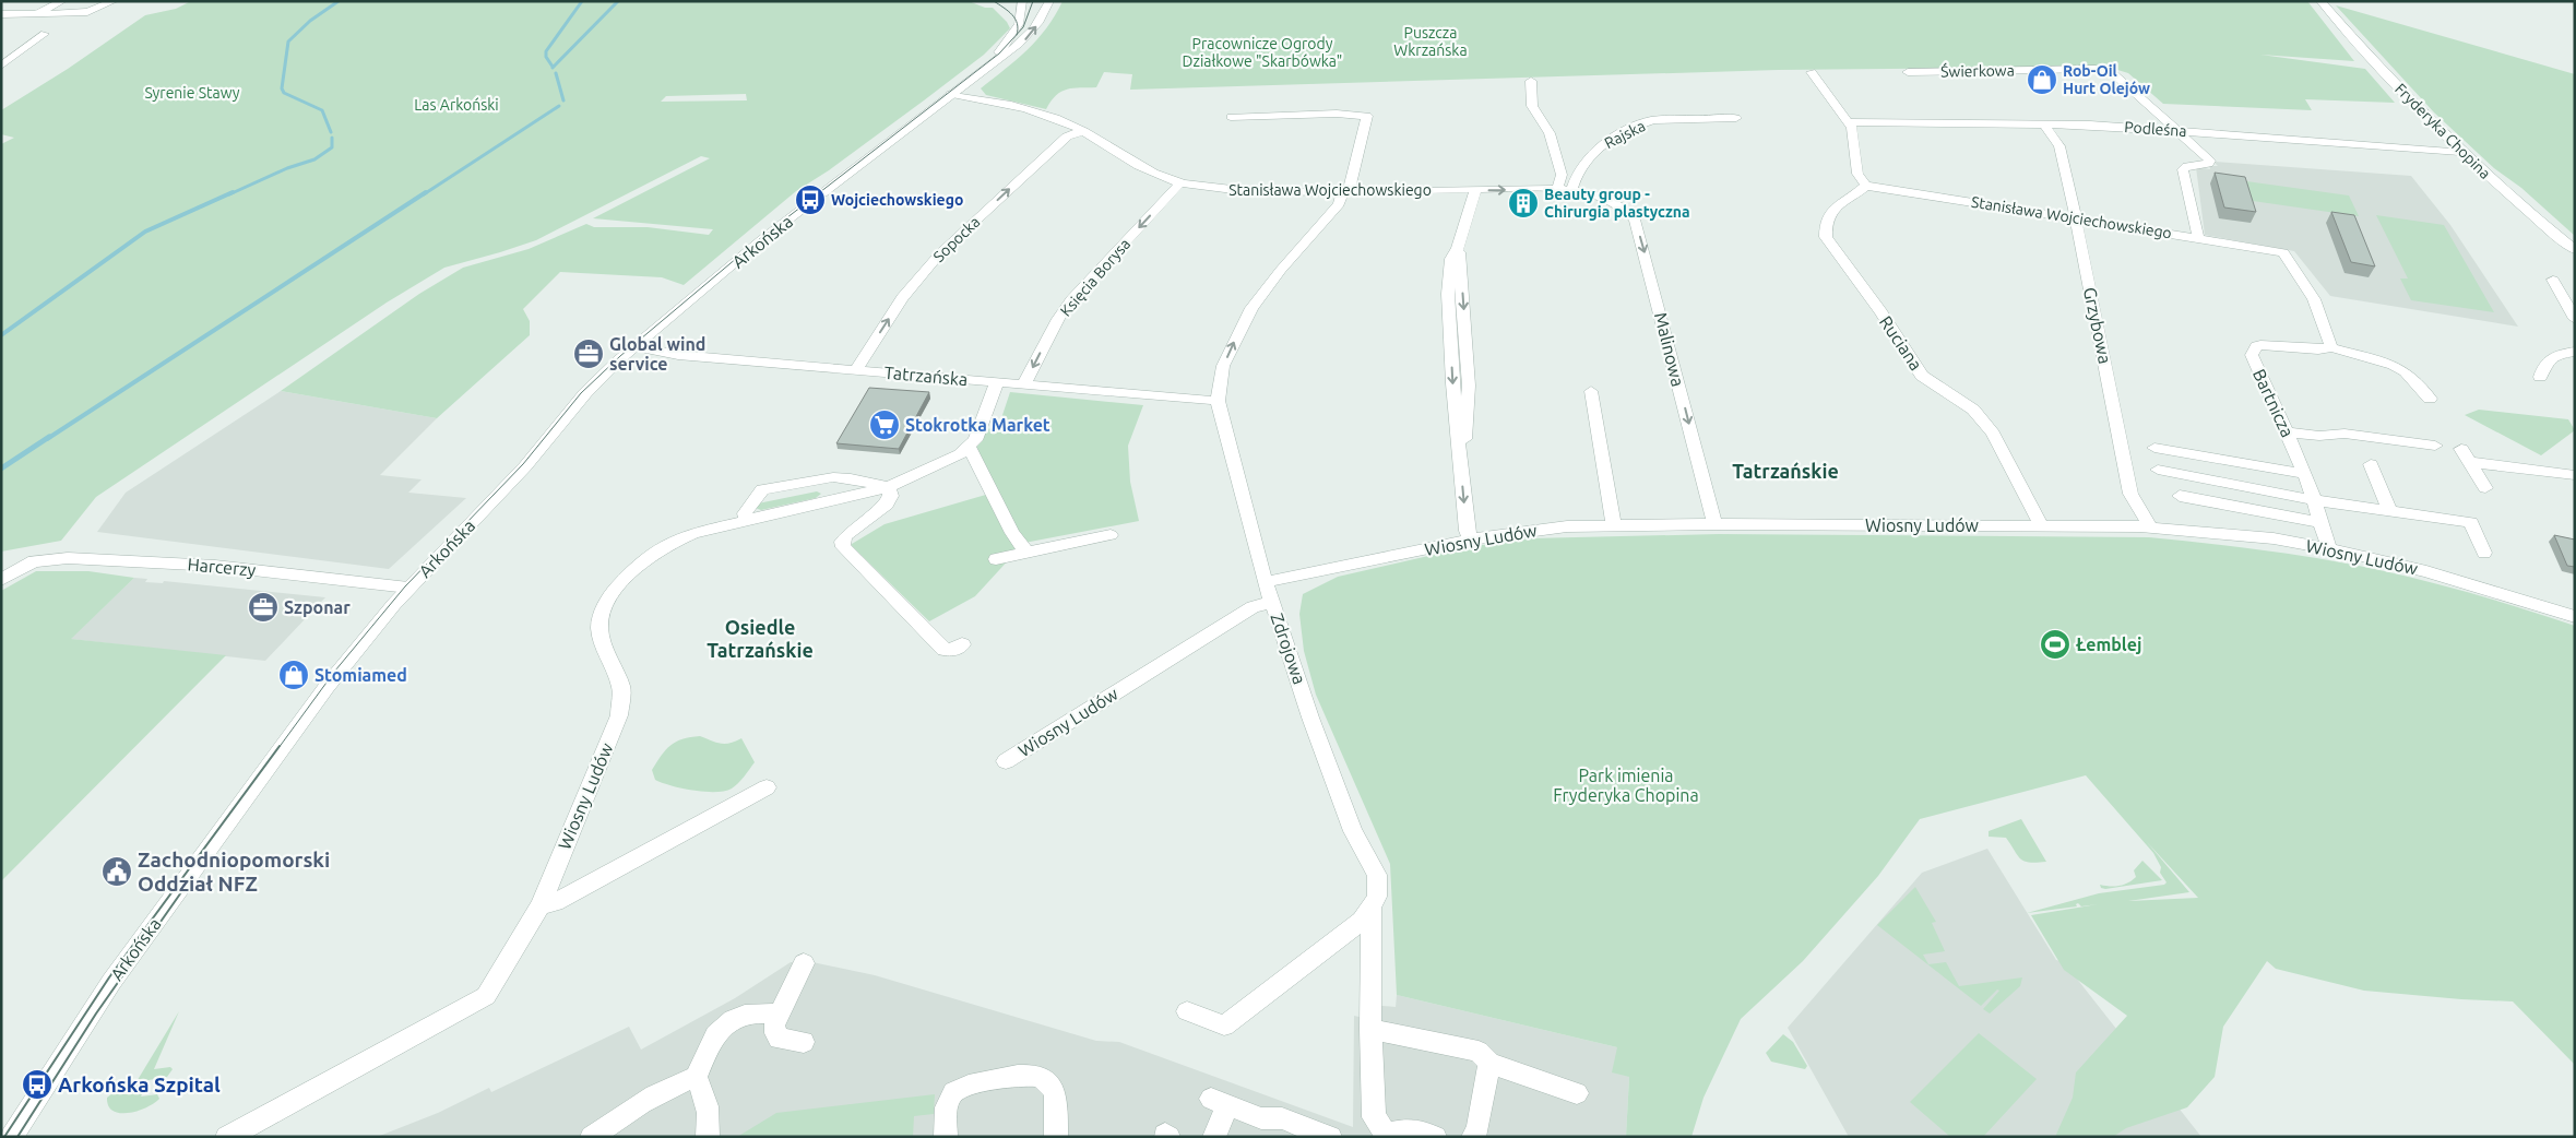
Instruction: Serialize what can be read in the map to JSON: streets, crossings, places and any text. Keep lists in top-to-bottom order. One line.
{"streets":{"street":["Świerkowa","Podleśna","Fryderyka Chopina","Rajska","Stanisława Wojciechowskiego","Sopocka","Arkońska","Księcia Borysa","Grzybowa","Ruciana","Malinowa","Tatrzańska","Bartnicza","Wiosny Ludów","Harcerzy","Zdrojowa"]},"crossings":[["Świerkowa","Podleśna"],["Świerkowa","Stanisława Wojciechowskiego"],["Podleśna","Fryderyka Chopina"],["Podleśna","Grzybowa"],["Rajska","Stanisława Wojciechowskiego"],["Stanisława Wojciechowskiego","Sopocka"],["Stanisława Wojciechowskiego","Arkońska"],["Stanisława Wojciechowskiego","Księcia Borysa"],["Stanisława Wojciechowskiego","Grzybowa"],["Stanisława Wojciechowskiego","Ruciana"],["Stanisława Wojciechowskiego","Malinowa"],["Stanisława Wojciechowskiego","Bartnicza"],["Stanisława Wojciechowskiego","Zdrojowa"],["Sopocka","Tatrzańska"],["Arkońska","Tatrzańska"],["Arkońska","Harcerzy"],["Księcia Borysa","Tatrzańska"],["Grzybowa","Wiosny Ludów"],["Ruciana","Wiosny Ludów"],["Malinowa","Wiosny Ludów"],["Tatrzańska","Zdrojowa"],["Bartnicza","Wiosny Ludów"],["Wiosny Ludów","Zdrojowa"]],"one_way":["Sopocka","Księcia Borysa"],"districts":["Tatrzańskie","Osiedle Tatrzańskie"],"parks":["Puszcza Wkrzańska","Pracownicze Ogrody Działkowe \"Skarbówka\"","Syrenie Stawy","Las Arkoński","Park imienia Fryderyka Chopina"],"places":{"shop":["Rob-Oil Hurt Olejów","Stomiamed"],"bus stop":["Wojciechowskiego","Arkońska Szpital"],"building":["Beauty group - Chirurgia plastyczna"],"office":["Global wind service","Szponar"],"supermarket":["Stokrotka Market"],"sports":["Łemblej"],"public building":["Zachodniopomorski Oddział NFZ"]}}
